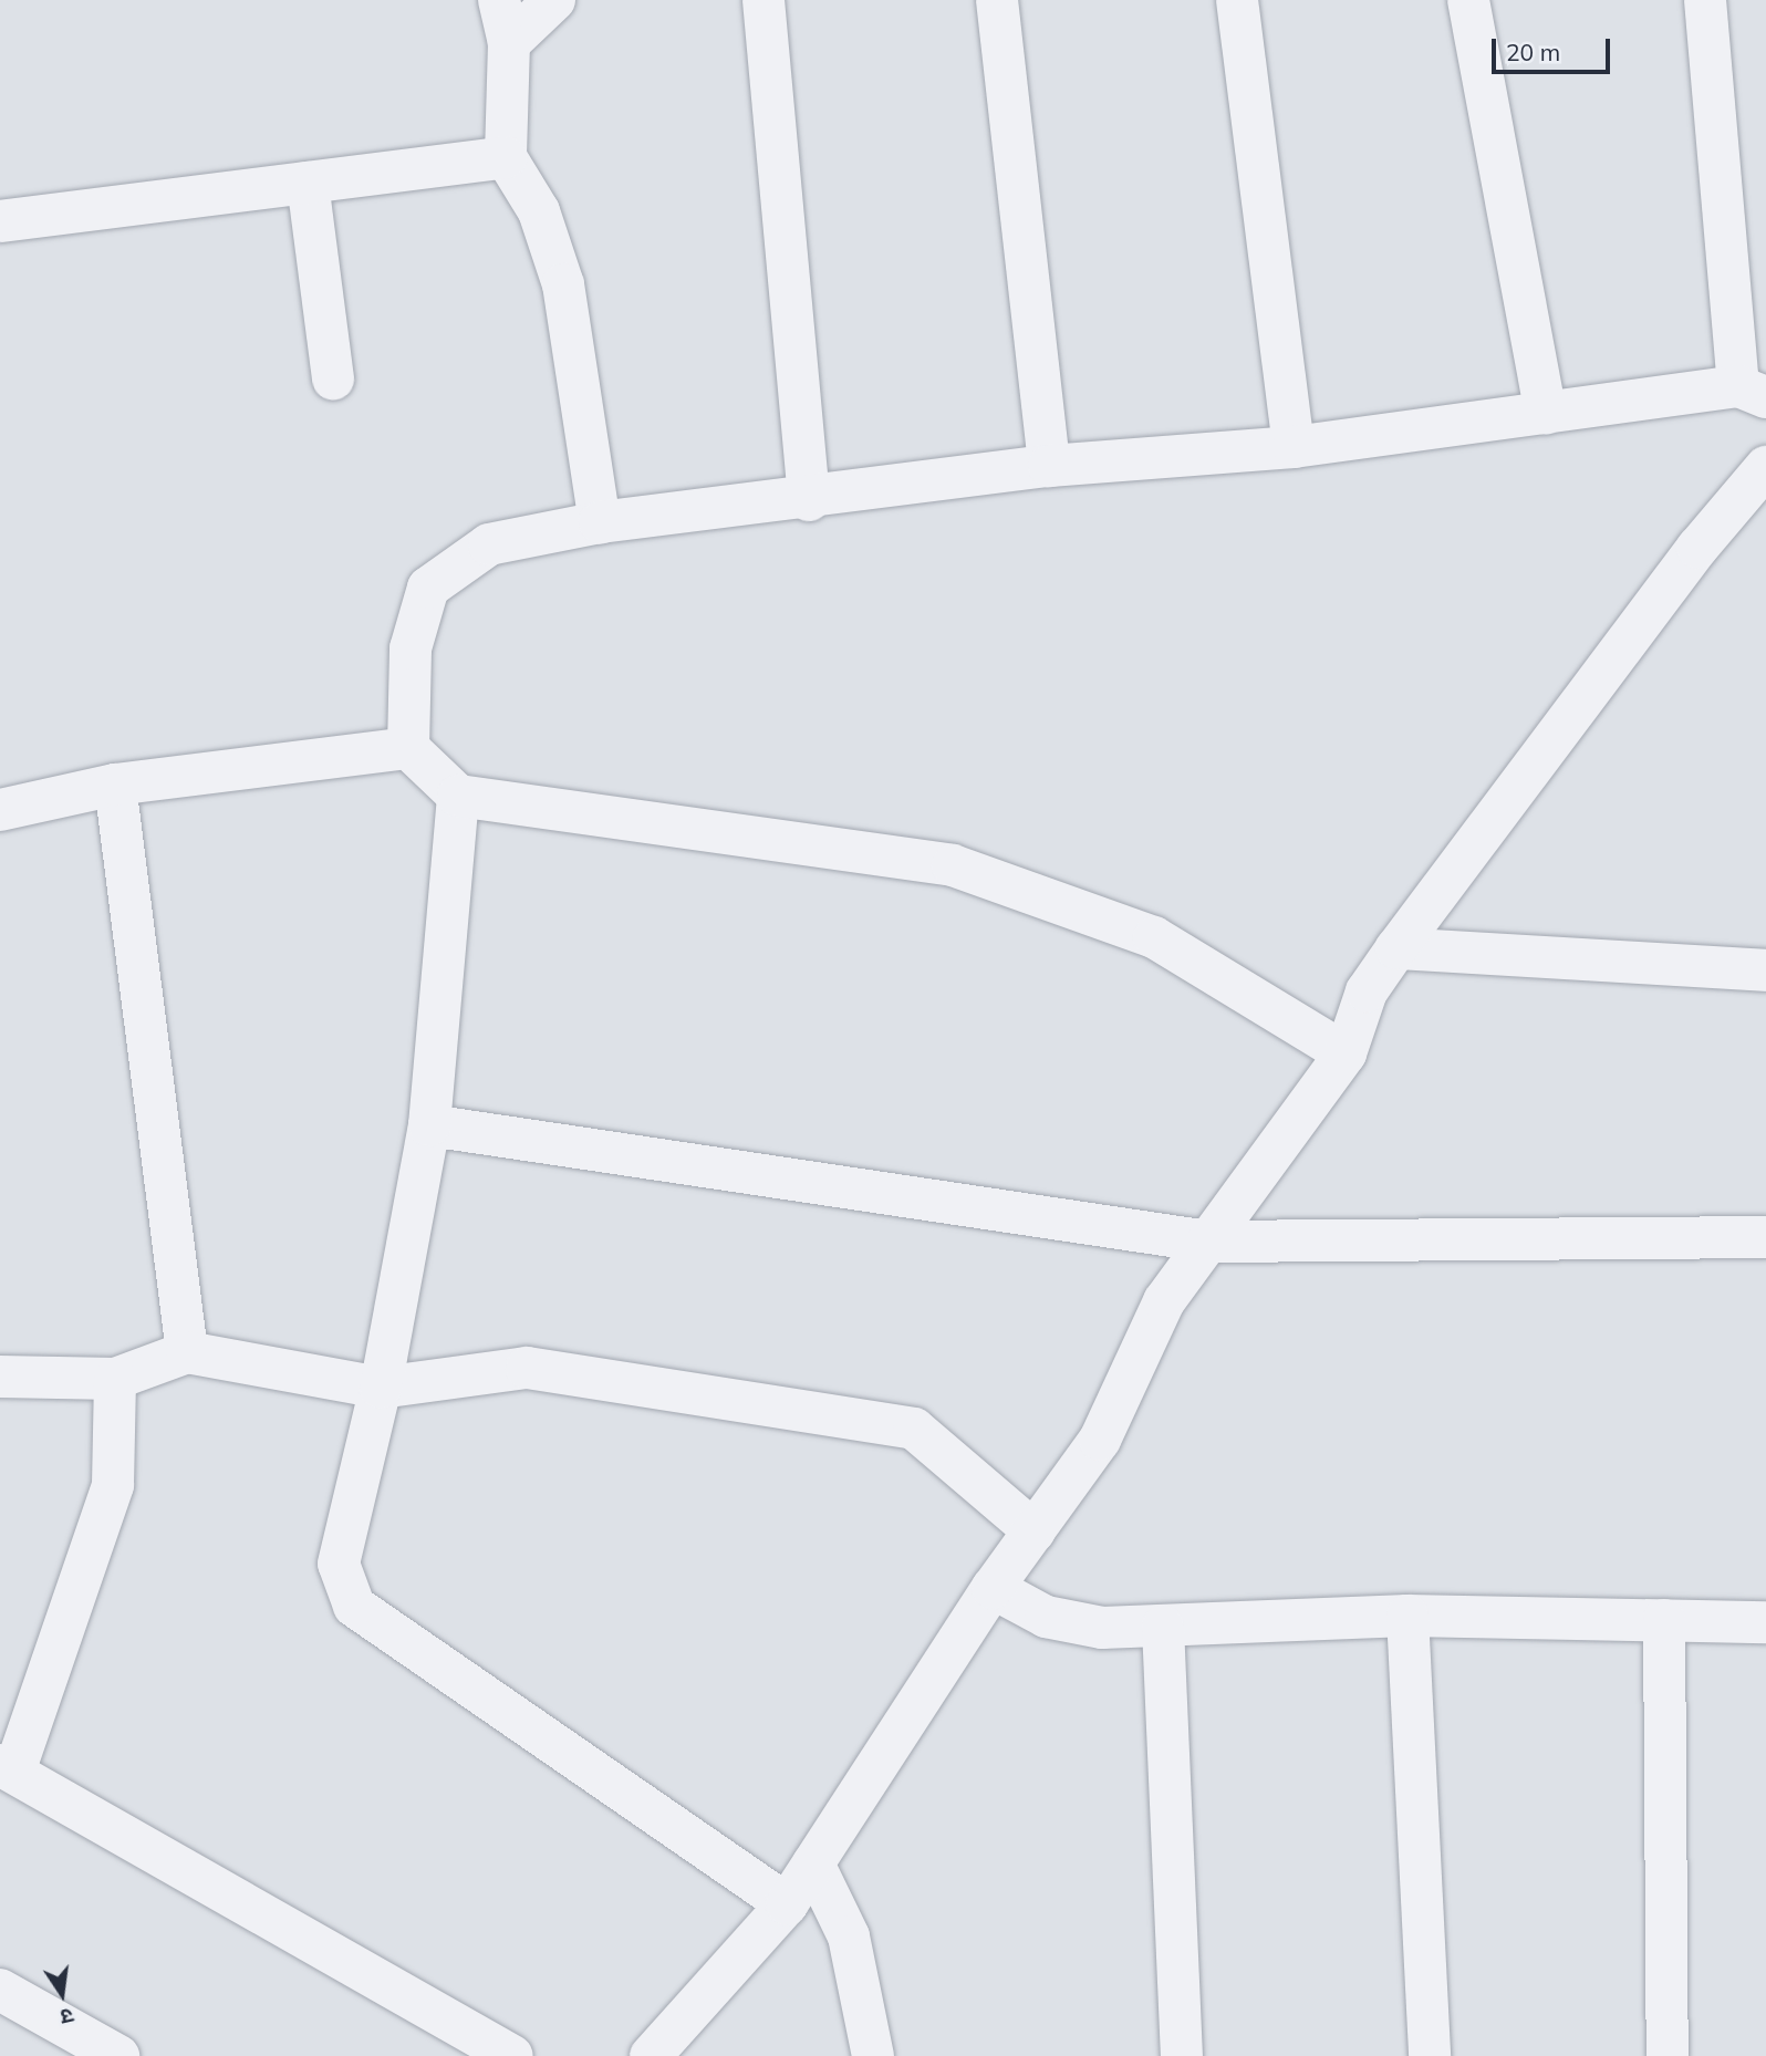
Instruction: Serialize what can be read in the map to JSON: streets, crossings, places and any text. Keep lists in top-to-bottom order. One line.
{"scale_bar":"20 m","north":"bottom"}
